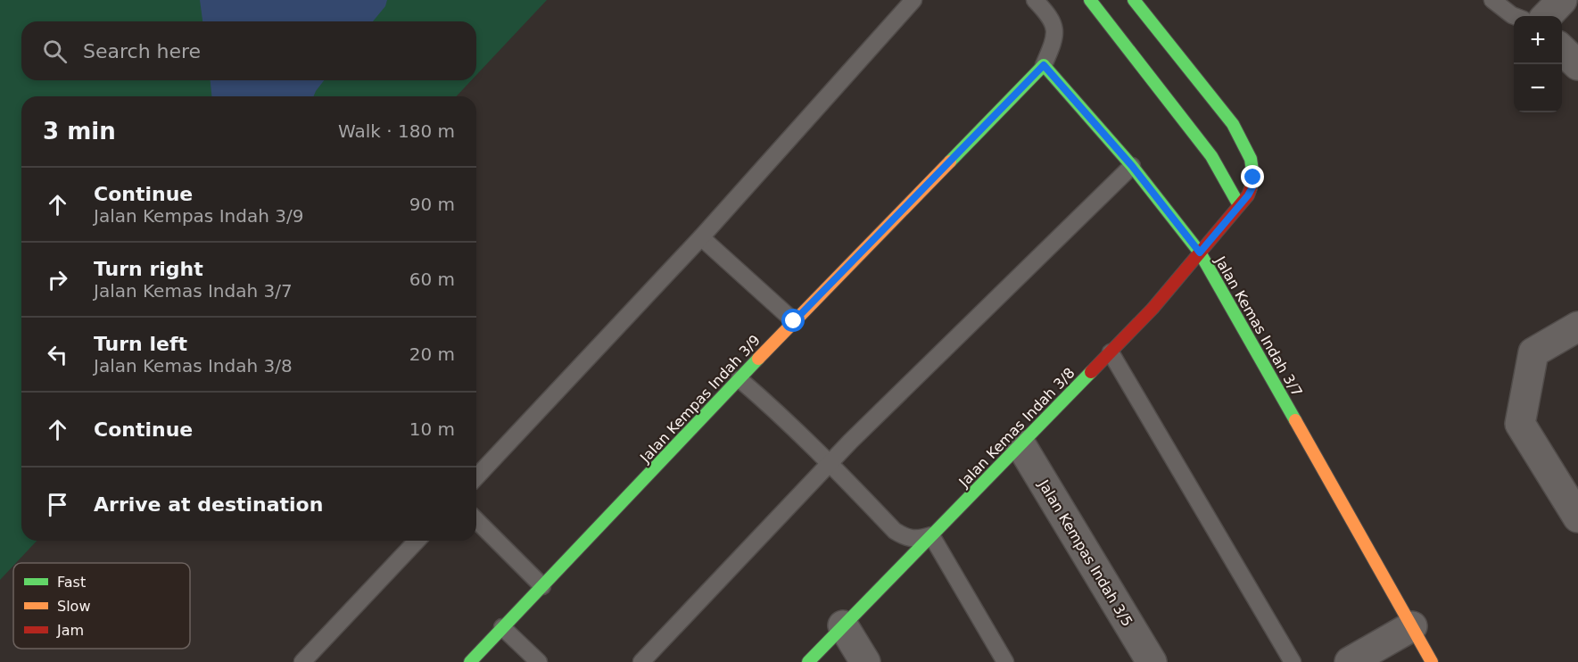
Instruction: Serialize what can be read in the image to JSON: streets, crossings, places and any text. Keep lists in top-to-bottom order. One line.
{"streets":{"street":["Jalan Kemas Indah 3/7","Jalan Kempas Indah 3/9","Jalan Kemas Indah 3/8","Jalan Kempas Indah 3/5"]},"crossings":[["Jalan Kemas Indah 3/7","Jalan Kempas Indah 3/9"],["Jalan Kemas Indah 3/7","Jalan Kemas Indah 3/8"],["Jalan Kemas Indah 3/8","Jalan Kempas Indah 3/5"]],"legend":["Fast","Slow","Jam"],"page":{"map_buttons":["+","−"],"search":"Search here","heading":["3 min","Walk · 180 m"],"list":[["Continue","Jalan Kempas Indah 3/9","90 m"],["Turn right","Jalan Kemas Indah 3/7","60 m"],["Turn left","Jalan Kemas Indah 3/8","20 m"],["Continue","10 m"],"Arrive at destination"]}}
